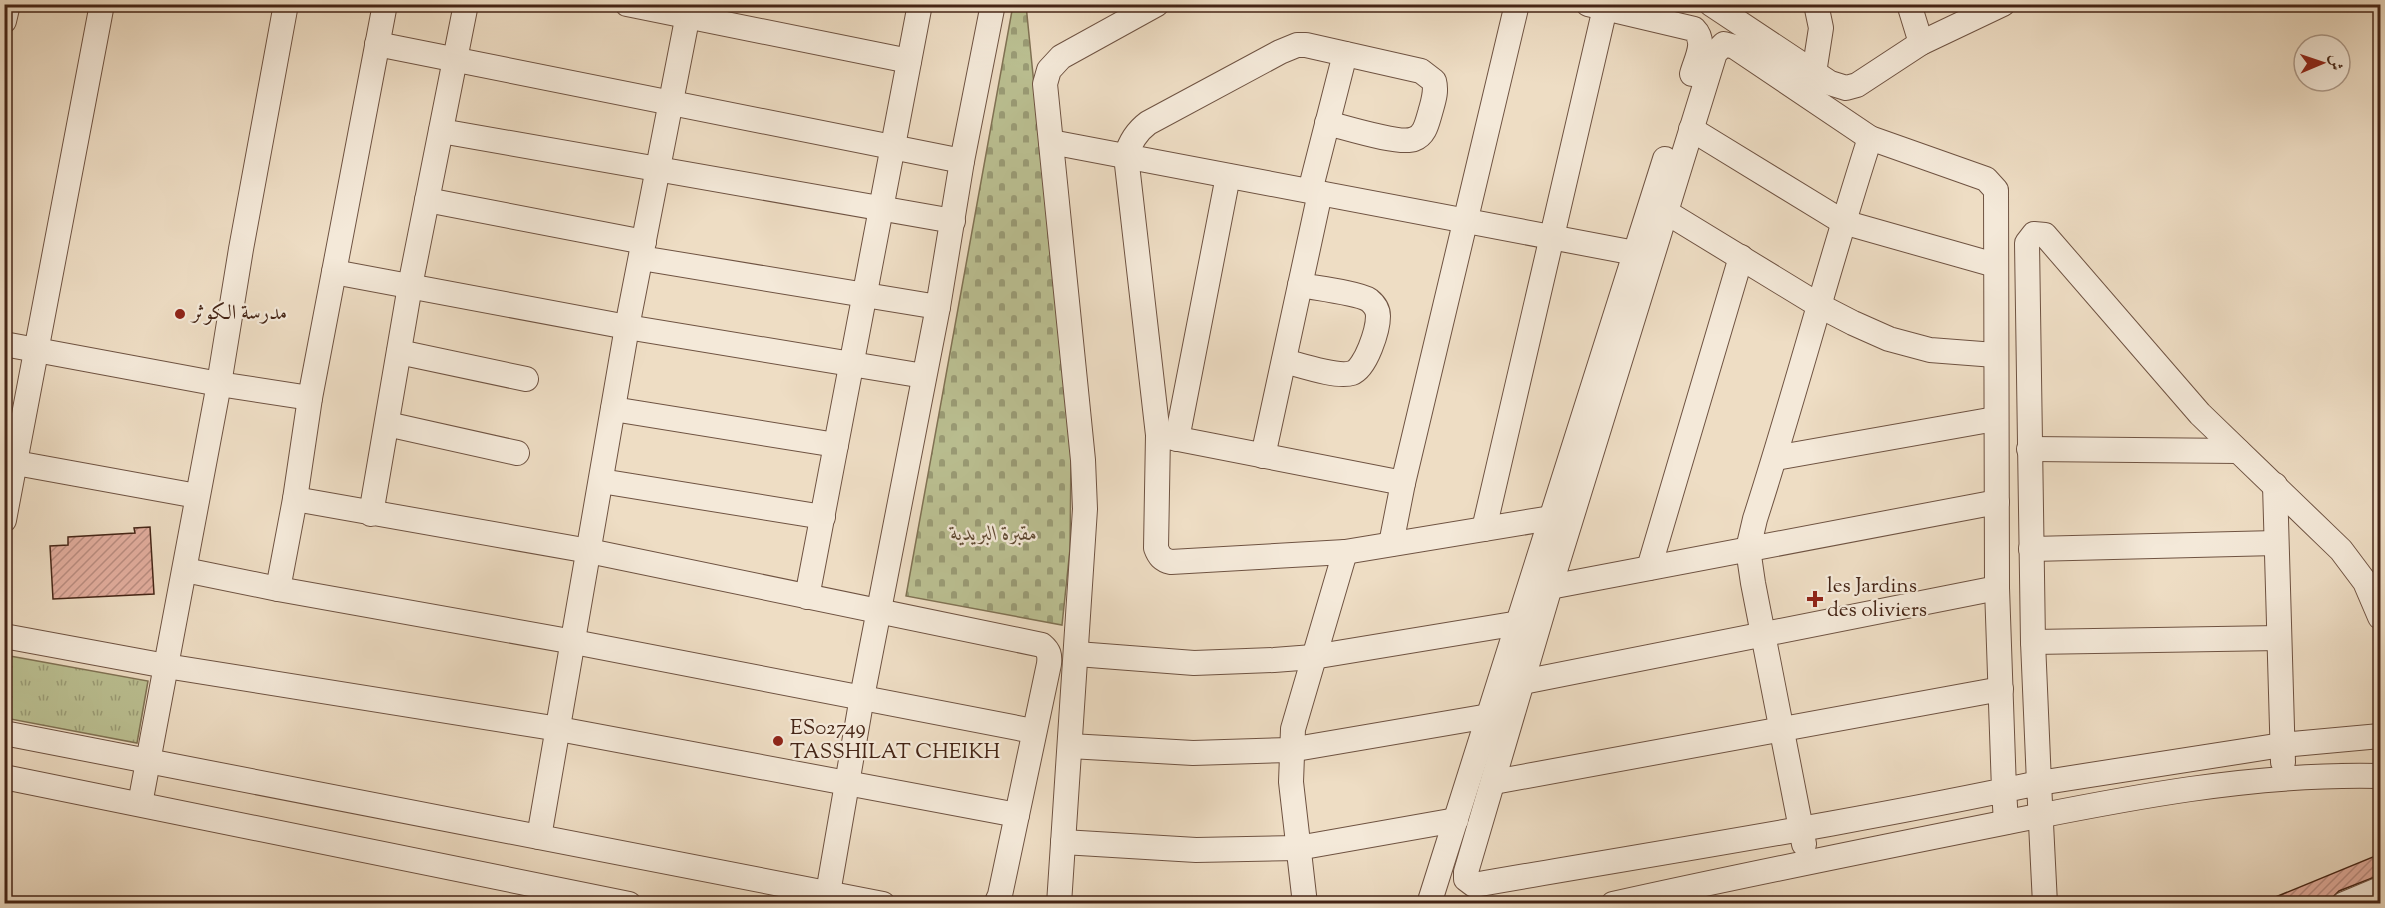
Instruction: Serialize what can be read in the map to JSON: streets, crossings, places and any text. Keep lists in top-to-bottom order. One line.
{"parks":["مقبرة البريدية"],"places":{"other":["مدرسة الكوثر","ES02749 TASSHILAT CHEIKH"],"health":["les Jardins des oliviers"]},"north":"right"}
